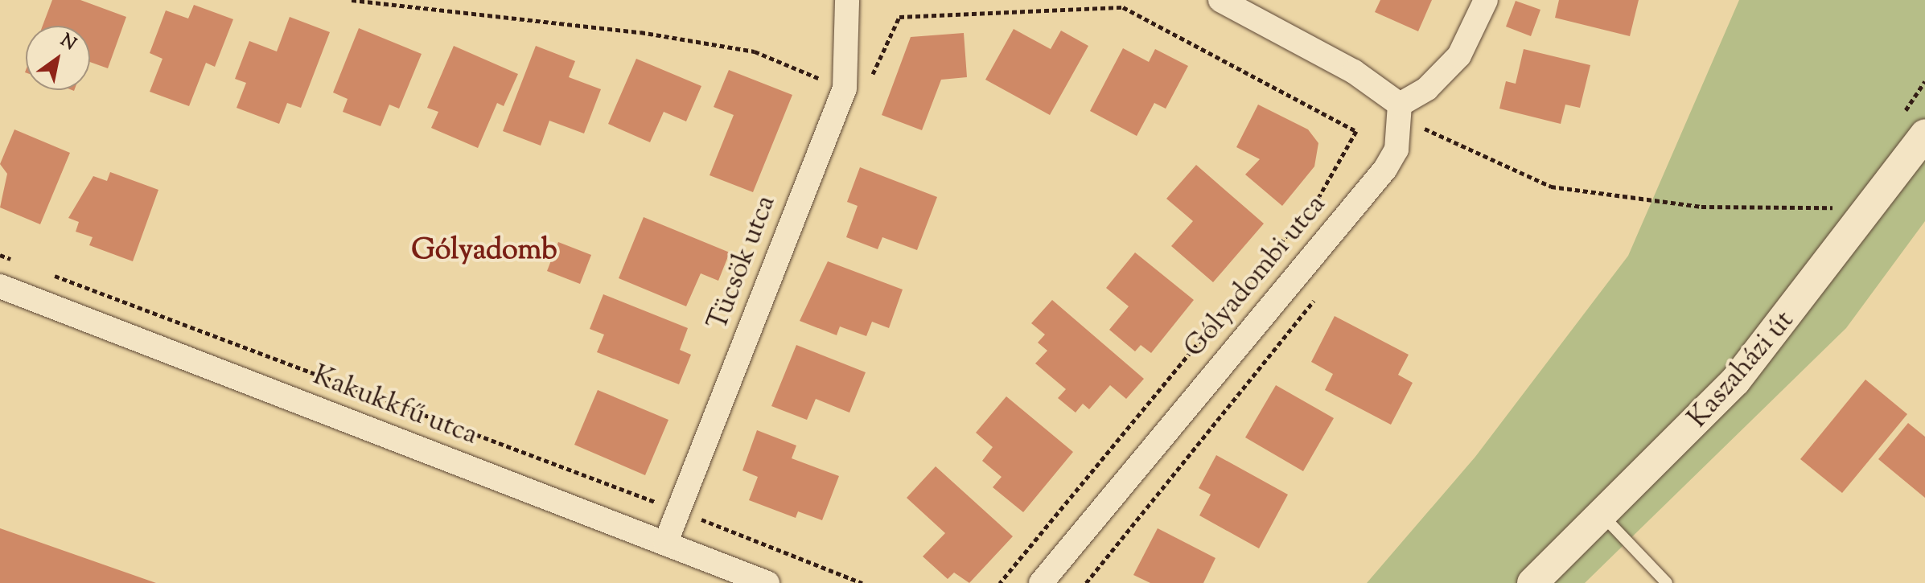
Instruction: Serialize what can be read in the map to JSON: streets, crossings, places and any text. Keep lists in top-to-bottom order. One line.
{"streets":{"street":["Tücsök utca","Gólyadombi utca","Kaszaházi út","Kakukkfű utca"]},"crossings":[["Tücsök utca","Kakukkfű utca"]],"districts":["Gólyadomb"],"north":"top right"}
